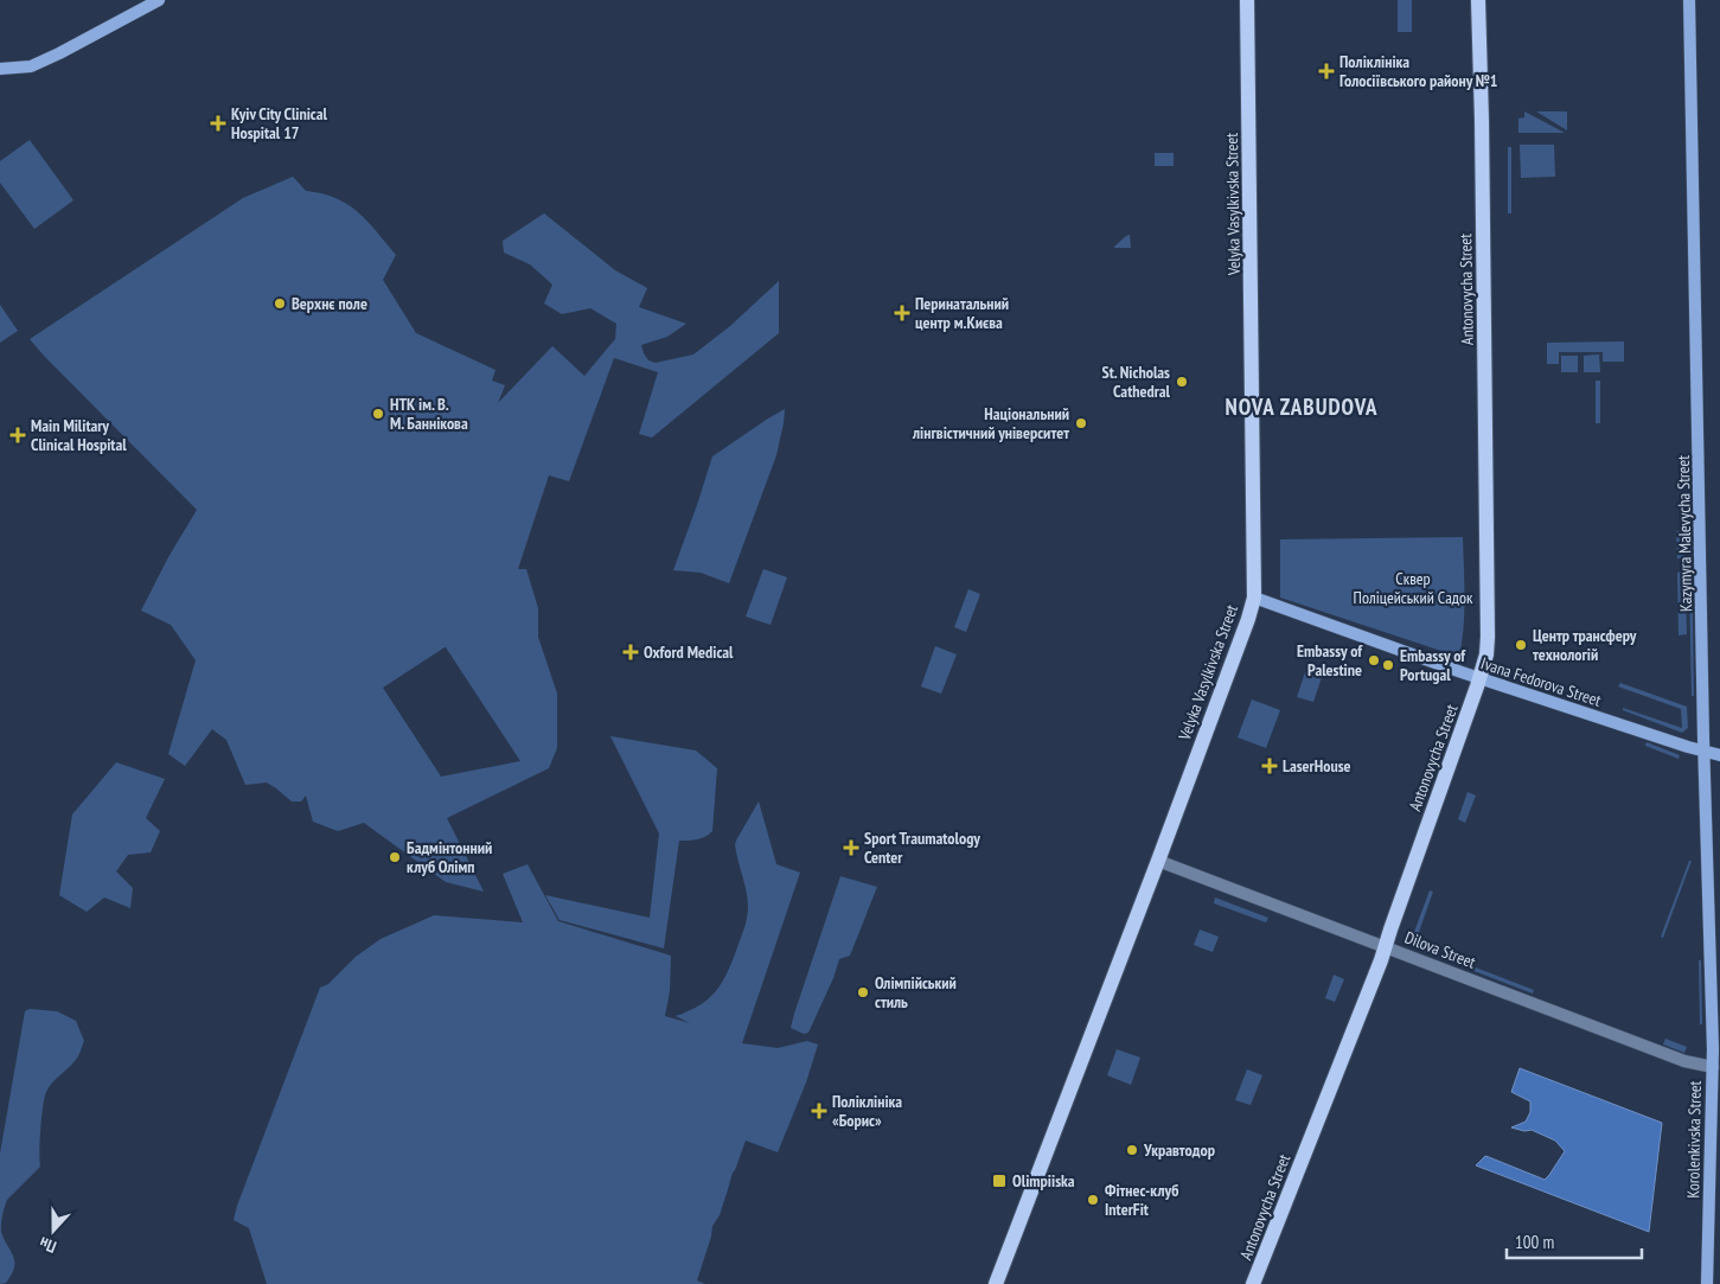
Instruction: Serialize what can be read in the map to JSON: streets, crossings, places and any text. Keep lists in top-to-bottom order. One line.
{"streets":{"main road":["Velyka Vasylkivska Street","Antonovycha Street","Kazymyra Malevycha Street","Ivana Fedorova Street","Korolenkivska Street"],"street":["Dilova Street"]},"crossings":[["Velyka Vasylkivska Street","Ivana Fedorova Street"],["Velyka Vasylkivska Street","Dilova Street"],["Antonovycha Street","Ivana Fedorova Street"],["Antonovycha Street","Dilova Street"],["Kazymyra Malevycha Street","Ivana Fedorova Street"],["Kazymyra Malevycha Street","Dilova Street"],["Kazymyra Malevycha Street","Korolenkivska Street"],["Dilova Street","Korolenkivska Street"]],"districts":["NOVA ZABUDOVA"],"parks":["Сквер Поліцейський Садок"],"places":{"health":["Поліклініка Голосіївського району №1","Kyiv City Clinical Hospital 17","Перинатальний центр м.Києва","Main Military Clinical Hospital","Oxford Medical","LaserHouse","Sport Traumatology Center","Поліклініка «Борис»"],"other":["Верхнє поле","St. Nicholas Cathedral","НТК ім. В. М. Баннікова","Національний лінгвістичний університет","Центр трансферу технологій","Embassy of Palestine","Embassy of Portugal","Бадмінтонний клуб Олімп","Олімпійський стиль","Укравтодор","Фітнес-клуб InterFit"],"transit":["Olimpiiska"]},"scale_bar":"100 m","north":"bottom"}
